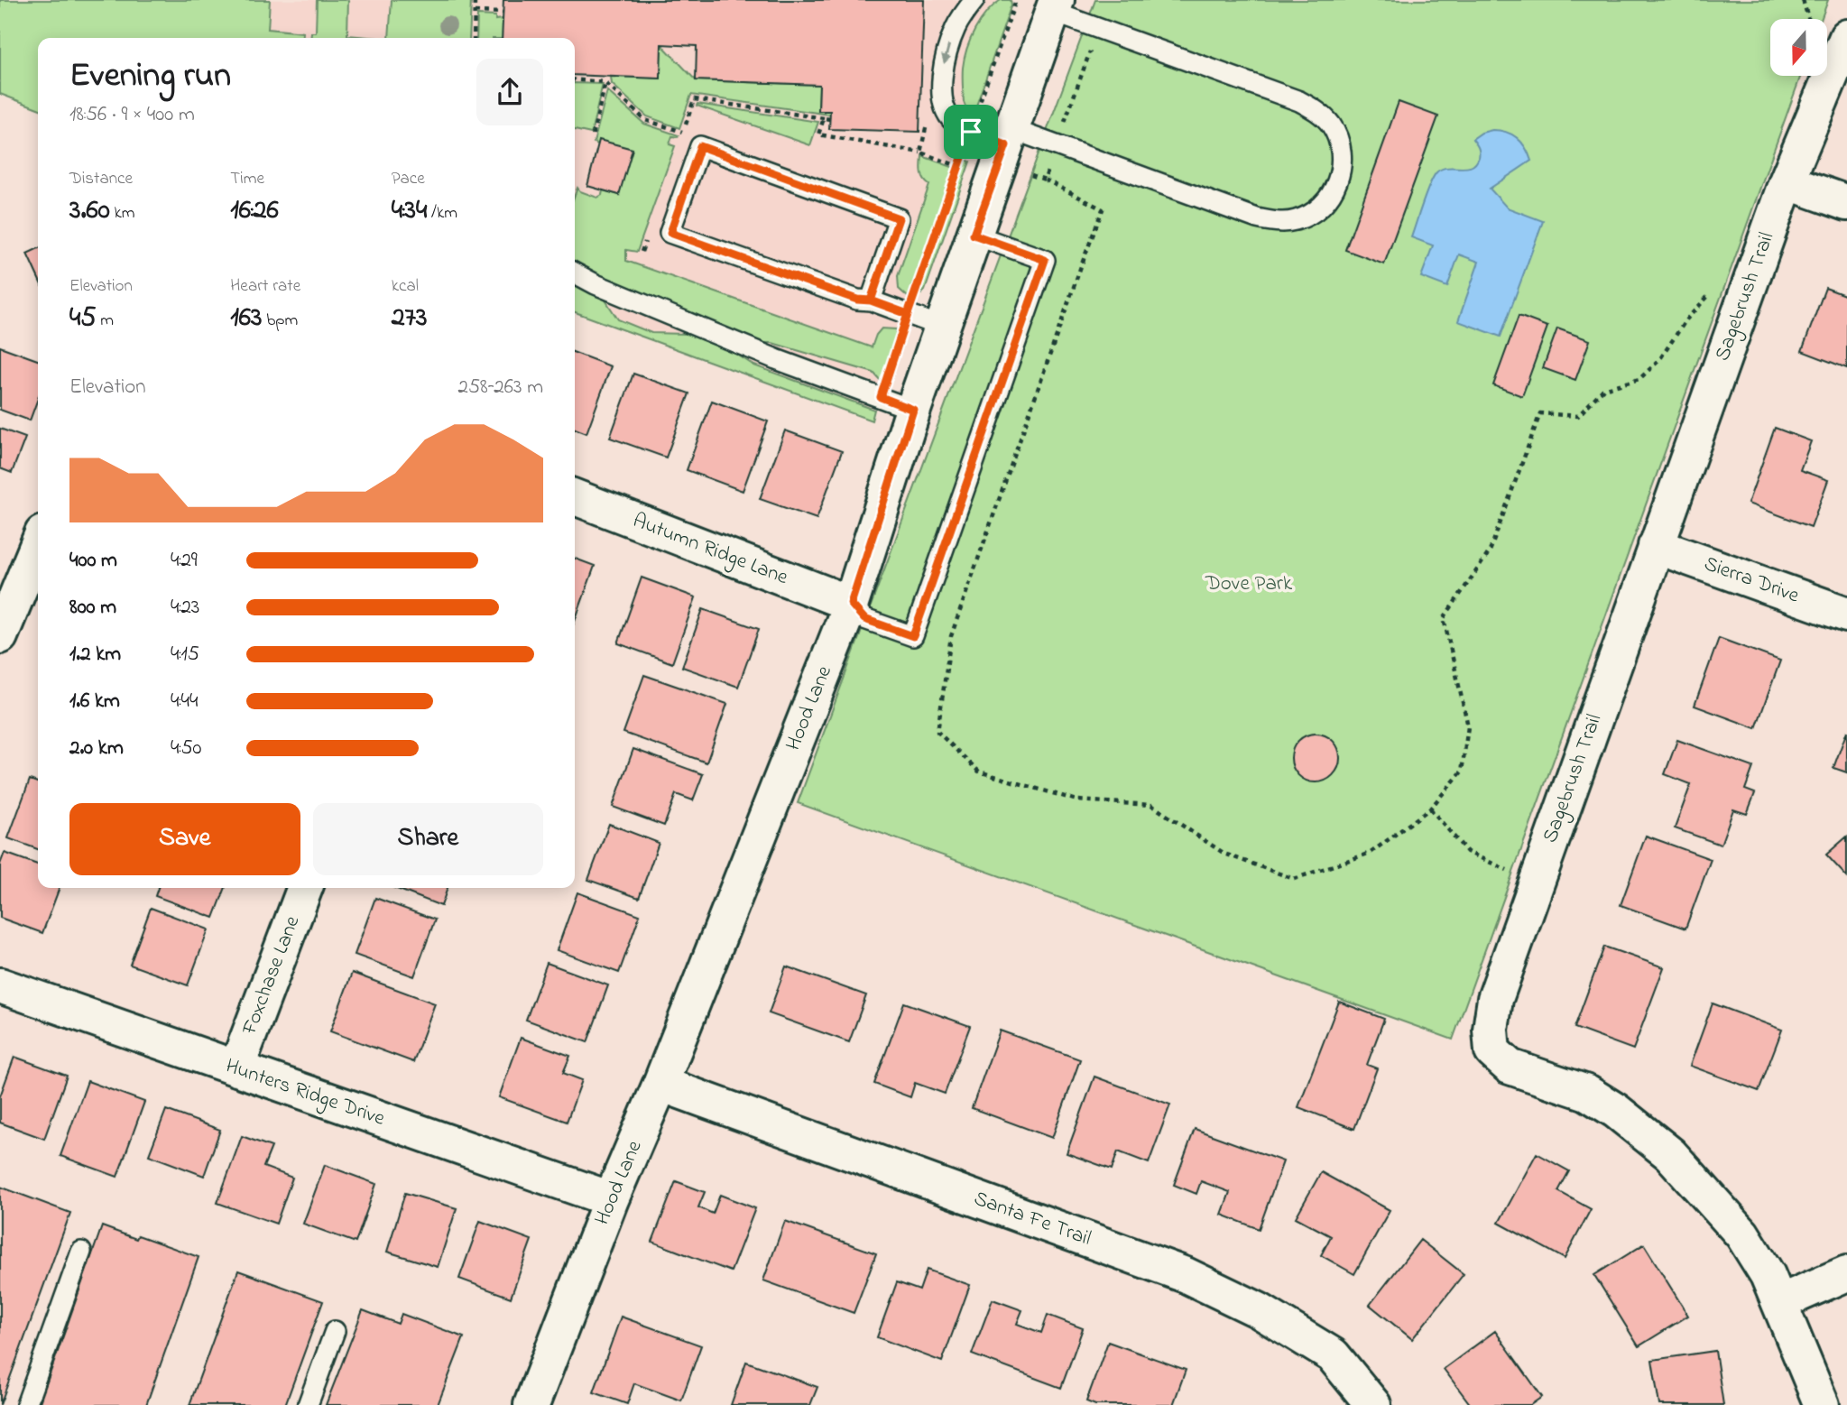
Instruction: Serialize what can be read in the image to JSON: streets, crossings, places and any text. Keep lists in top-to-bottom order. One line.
{"streets":{"street":["Sagebrush Trail","Autumn Ridge Lane","Sierra Drive","Hood Lane","Foxchase Lane","Hunters Ridge Drive","Santa Fe Trail"]},"crossings":[["Sagebrush Trail","Sierra Drive"],["Autumn Ridge Lane","Hood Lane"],["Hood Lane","Hunters Ridge Drive"],["Hood Lane","Santa Fe Trail"],["Foxchase Lane","Hunters Ridge Drive"]],"parks":["Dove Park"],"north":"bottom","page":{"heading":["Evening run","18:56 · 9 × 400 m"],"stats":[["Distance","3.60 km"],["Time","16:26"],["Pace","4:34 /km"],["Elevation","45 m"],["Heart rate","163 bpm"],["kcal","273"]],"chart":["Elevation","258–263 m"],"list":[{"name":"400 m","note":"4:29"},{"name":"800 m","note":"4:23"},{"name":"1.2 km","note":"4:15"},{"name":"1.6 km","note":"4:44"},{"name":"2.0 km","note":"4:50"}],"buttons":["Save","Share"]}}
